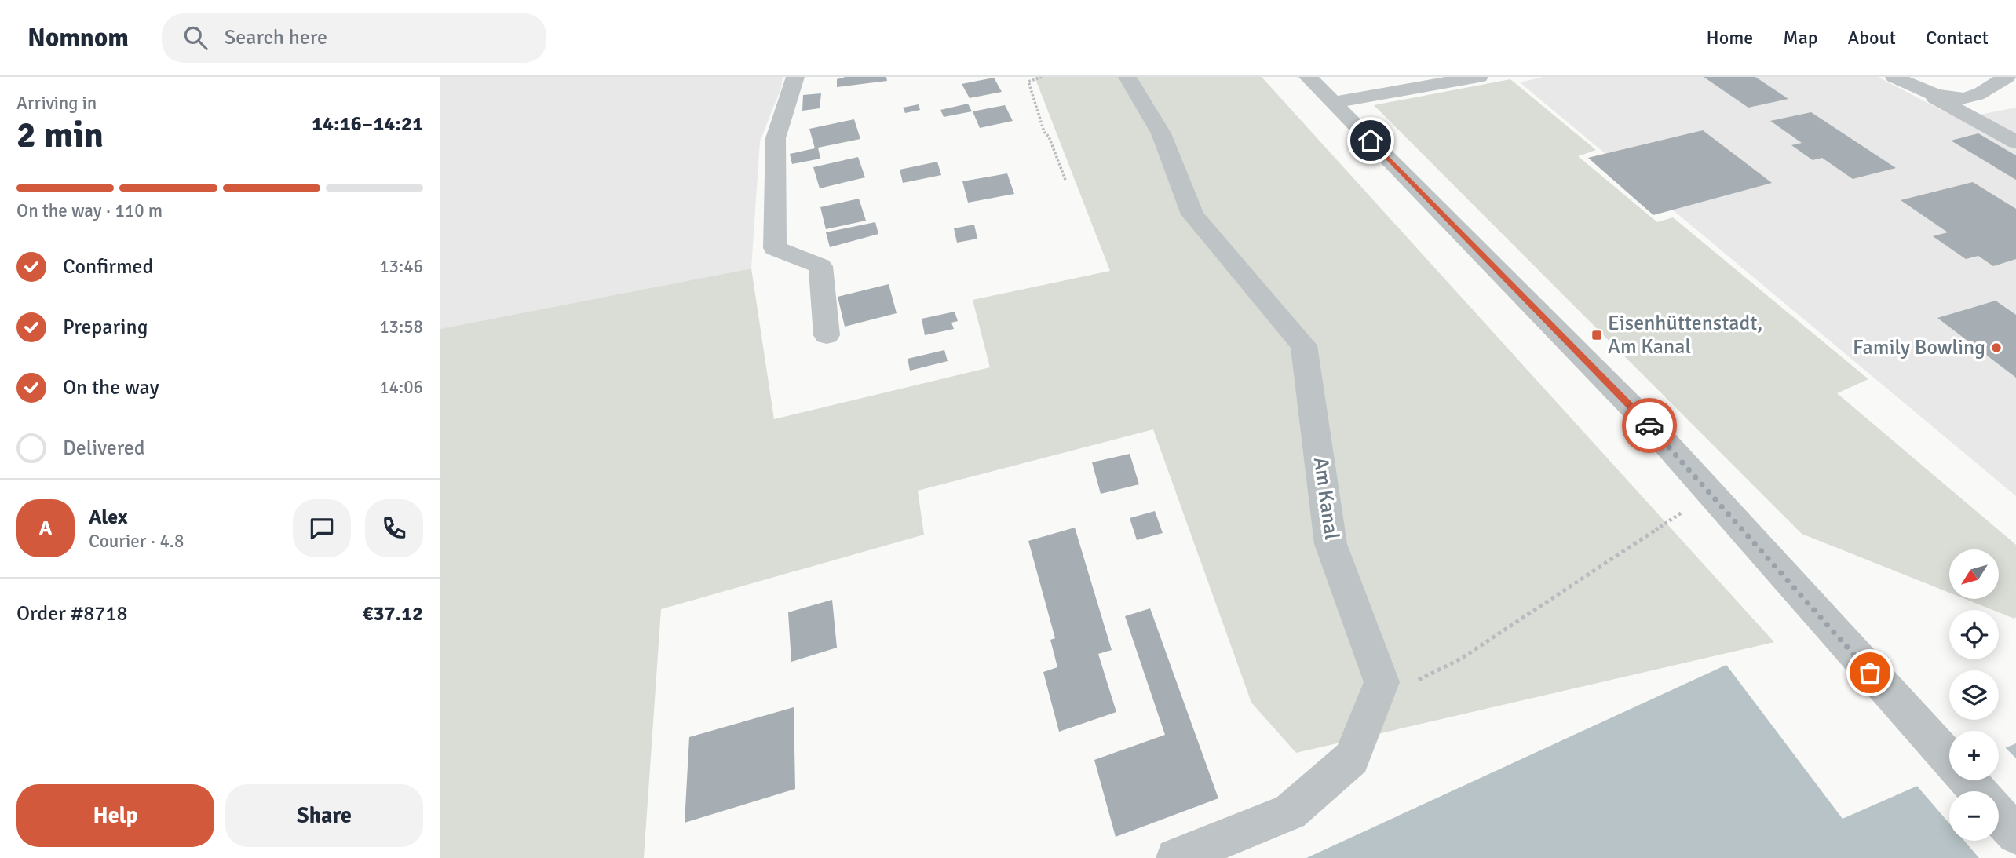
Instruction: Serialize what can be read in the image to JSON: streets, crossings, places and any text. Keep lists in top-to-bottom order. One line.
{"streets":{"street":["Am Kanal"]},"places":{"transit":["Eisenhüttenstadt, Am Kanal"],"other":["Family Bowling"]},"north":"bottom left","page":{"header":"Nomnom","search":"Search here","nav":["Home","Map","About","Contact"],"heading":["2 min","Arriving in","14:16–14:21"],"panel":["Alex","Courier · 4.8","Order #8718","€37.12"],"bar":"On the way · 110 m","list":[["Confirmed","13:46"],["Preparing","13:58"],["On the way","14:06"],"Delivered"],"round":"A","map_buttons":["+","−"],"buttons":["Help","Share"]}}
